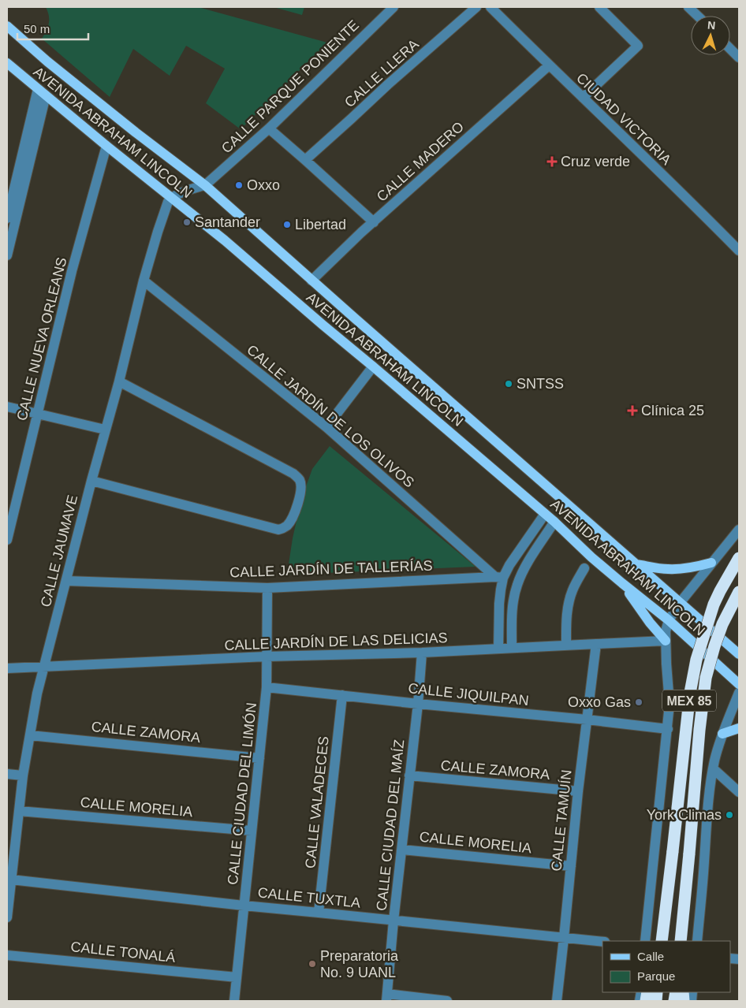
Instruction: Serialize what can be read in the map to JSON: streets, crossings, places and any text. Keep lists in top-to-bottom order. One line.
{"streets":{"highway":["MEX 85"],"main road":["AVENIDA ABRAHAM LINCOLN"],"street":["CALLE LLERA","CALLE PARQUE PONIENTE","CIUDAD VICTORIA","CALLE MADERO","CALLE NUEVA ORLEANS","CALLE JARDÍN DE LOS OLIVOS","CALLE JAUMAVE","CALLE JARDÍN DE TALLERÍAS","CALLE JARDÍN DE LAS DELICIAS","CALLE JIQUILPAN","CALLE ZAMORA","CALLE CIUDAD DEL LIMÓN","CALLE VALADECES","CALLE MORELIA","CALLE TAMUÍN","CALLE CIUDAD DEL MAÍZ","CALLE TUXTLA","CALLE TONALÁ"]},"crossings":[["CIUDAD VICTORIA","CALLE MADERO"],["AVENIDA ABRAHAM LINCOLN","CALLE NUEVA ORLEANS"],["AVENIDA ABRAHAM LINCOLN","CALLE JAUMAVE"],["CALLE JARDÍN DE LOS OLIVOS","CALLE JAUMAVE"],["CALLE JARDÍN DE LOS OLIVOS","CALLE JARDÍN DE TALLERÍAS"],["CALLE JAUMAVE","CALLE JARDÍN DE TALLERÍAS"],["CALLE JAUMAVE","CALLE JARDÍN DE LAS DELICIAS"],["CALLE JAUMAVE","CALLE ZAMORA"],["CALLE JAUMAVE","CALLE MORELIA"],["CALLE JAUMAVE","CALLE TUXTLA"],["CALLE JARDÍN DE TALLERÍAS","CALLE CIUDAD DEL LIMÓN"],["CALLE JARDÍN DE LAS DELICIAS","CALLE CIUDAD DEL LIMÓN"],["CALLE JARDÍN DE LAS DELICIAS","CALLE TAMUÍN"],["CALLE JARDÍN DE LAS DELICIAS","CALLE CIUDAD DEL MAÍZ"],["CALLE JIQUILPAN","CALLE CIUDAD DEL LIMÓN"],["CALLE JIQUILPAN","CALLE VALADECES"],["CALLE JIQUILPAN","CALLE TAMUÍN"],["CALLE JIQUILPAN","CALLE CIUDAD DEL MAÍZ"],["CALLE ZAMORA","CALLE CIUDAD DEL LIMÓN"],["CALLE ZAMORA","CALLE TAMUÍN"],["CALLE ZAMORA","CALLE CIUDAD DEL MAÍZ"],["CALLE CIUDAD DEL LIMÓN","CALLE MORELIA"],["CALLE CIUDAD DEL LIMÓN","CALLE TUXTLA"],["CALLE CIUDAD DEL LIMÓN","CALLE TONALÁ"],["CALLE VALADECES","CALLE TUXTLA"],["CALLE MORELIA","CALLE TAMUÍN"],["CALLE MORELIA","CALLE CIUDAD DEL MAÍZ"],["CALLE TAMUÍN","CALLE TUXTLA"],["CALLE CIUDAD DEL MAÍZ","CALLE TUXTLA"]],"places":{"health":["Cruz verde","Clínica 25"],"other":["Oxxo","Santander","Libertad","SNTSS","Oxxo Gas","York Climas","Preparatoria No. 9 UANL"]},"legend":["Calle","Parque"],"scale_bar":"50 m","north":"top"}
